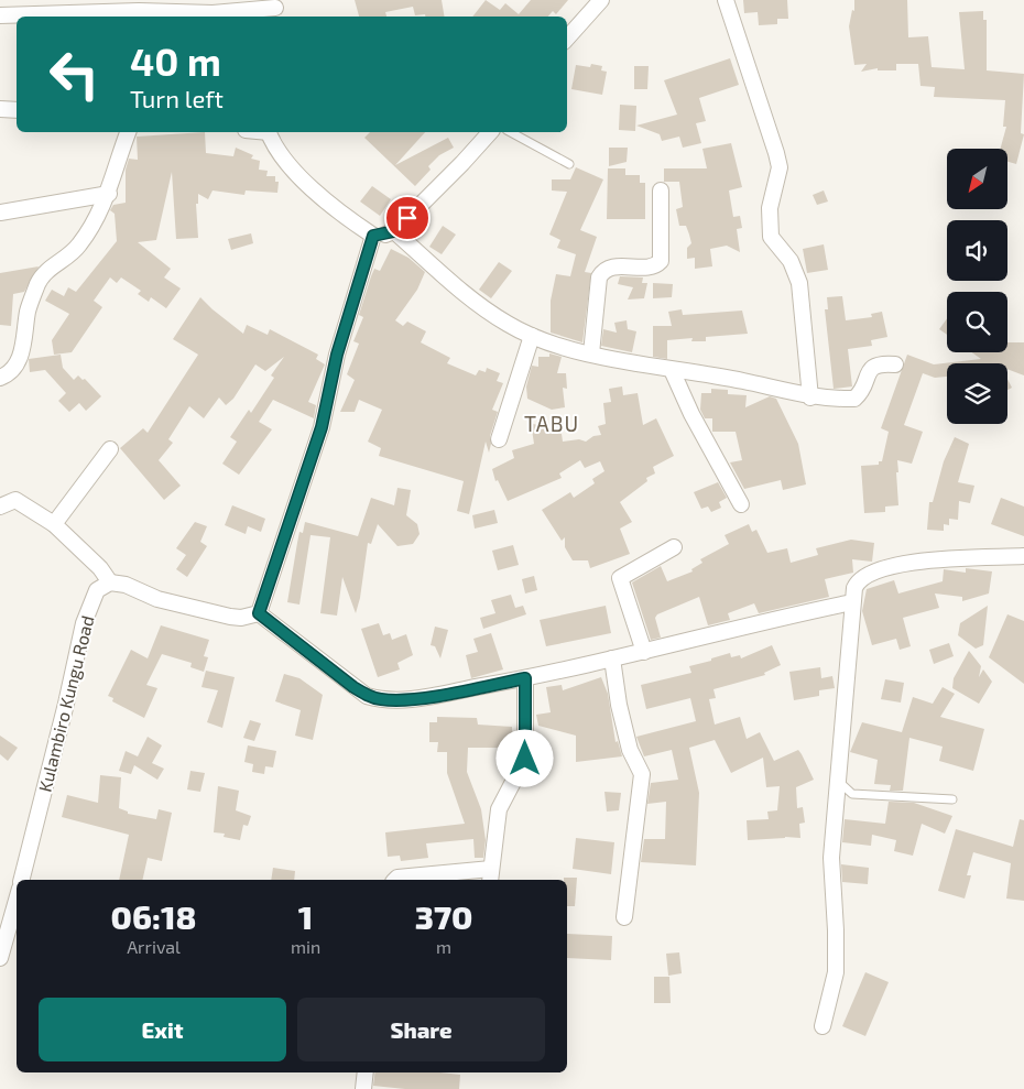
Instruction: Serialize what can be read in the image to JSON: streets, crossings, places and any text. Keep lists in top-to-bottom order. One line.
{"streets":{"street":["Kulambiro Kungu Road"]},"districts":["TABU"],"north":"bottom left","page":{"turn":["40 m","Turn left"],"eta":["06:18","Arrival","1","min","370","m"],"buttons":["Exit","Share"]}}
